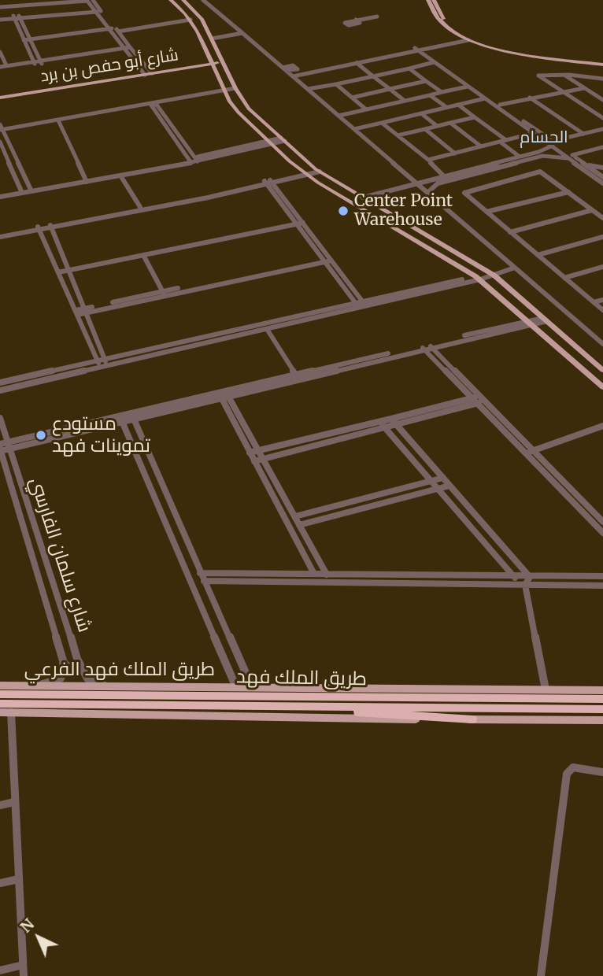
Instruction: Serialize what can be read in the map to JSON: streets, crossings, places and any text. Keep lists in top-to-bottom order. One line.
{"streets":{"highway":["طريق الملك فهد"],"main road":["شارع أبو حفص بن برد","طريق الملك فهد الفرعي"],"street":["شارع سلمان الفارسي"]},"crossings":[["شارع سلمان الفارسي","طريق الملك فهد الفرعي"]],"districts":["الحسام"],"places":["Center Point Warehouse","مستودع تموينات فهد"],"north":"top left"}
